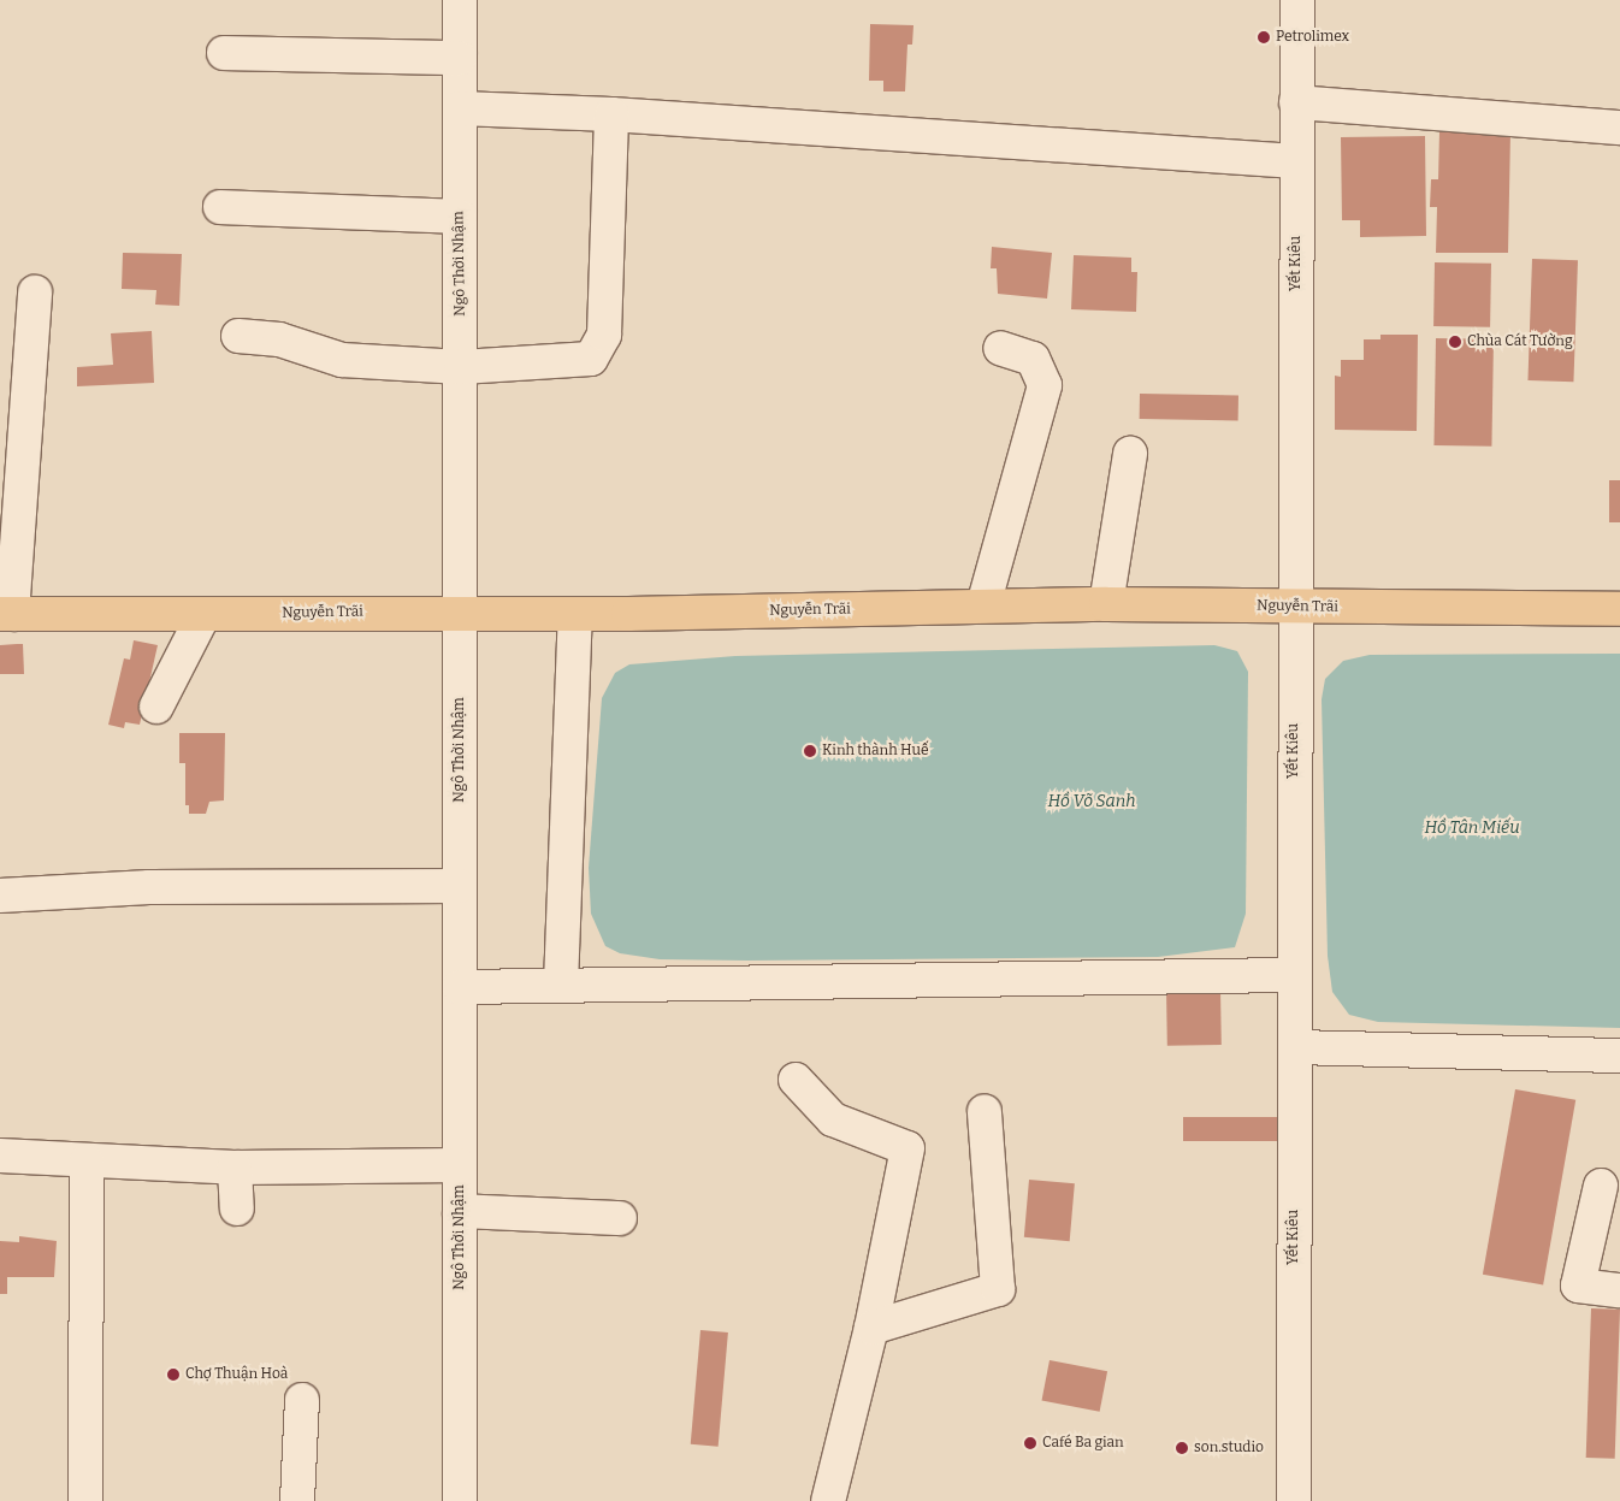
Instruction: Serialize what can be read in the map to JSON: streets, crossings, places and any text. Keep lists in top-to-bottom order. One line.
{"streets":{"main road":["Nguyễn Trãi"],"street":["Ngô Thời Nhậm","Yết Kiêu"]},"crossings":[["Ngô Thời Nhậm","Nguyễn Trãi"],["Yết Kiêu","Nguyễn Trãi"]],"water":["Hồ Võ Sanh","Hồ Tân Miếu"],"places":["Petrolimex","Chùa Cát Tường","Kinh thành Huế","Chợ Thuận Hoà","Café Ba gian","son.studio"]}
